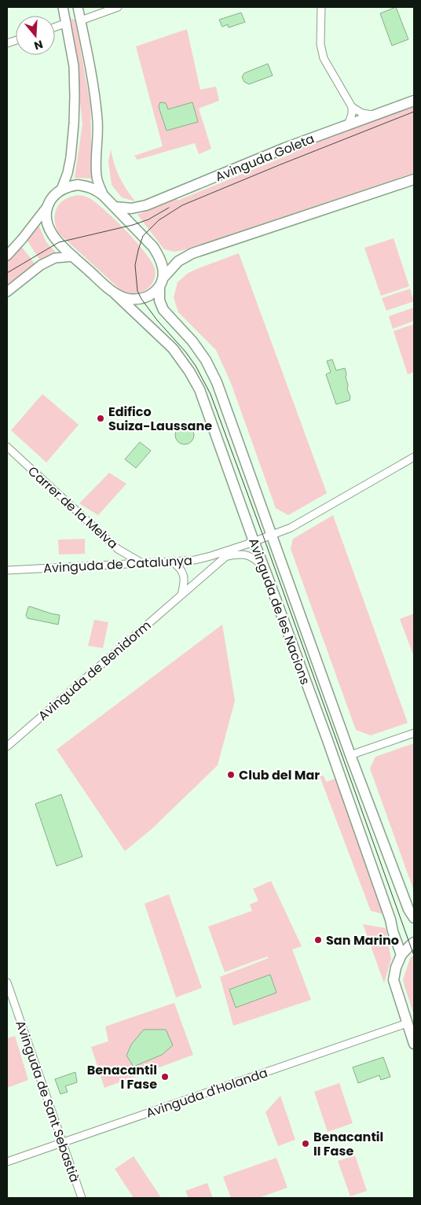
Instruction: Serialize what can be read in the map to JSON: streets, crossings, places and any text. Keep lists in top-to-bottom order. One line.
{"streets":{"main road":["Avinguda Goleta","Avinguda de les Nacions"],"street":["Carrer de la Melva","Avinguda de Catalunya","Avinguda de Benidorm","Avinguda d'Holanda","Avinguda de Sant Sebastià"]},"crossings":[["Avinguda Goleta","Avinguda de les Nacions"],["Carrer de la Melva","Avinguda de Catalunya"],["Avinguda de Catalunya","Avinguda de les Nacions"],["Avinguda de Catalunya","Avinguda de Benidorm"],["Avinguda de les Nacions","Avinguda de Benidorm"],["Avinguda d'Holanda","Avinguda de Sant Sebastià"]],"places":["Edifico Suiza-Laussane","Club del Mar","San Marino","Benacantil I Fase","Benacantil II Fase"],"north":"bottom"}
